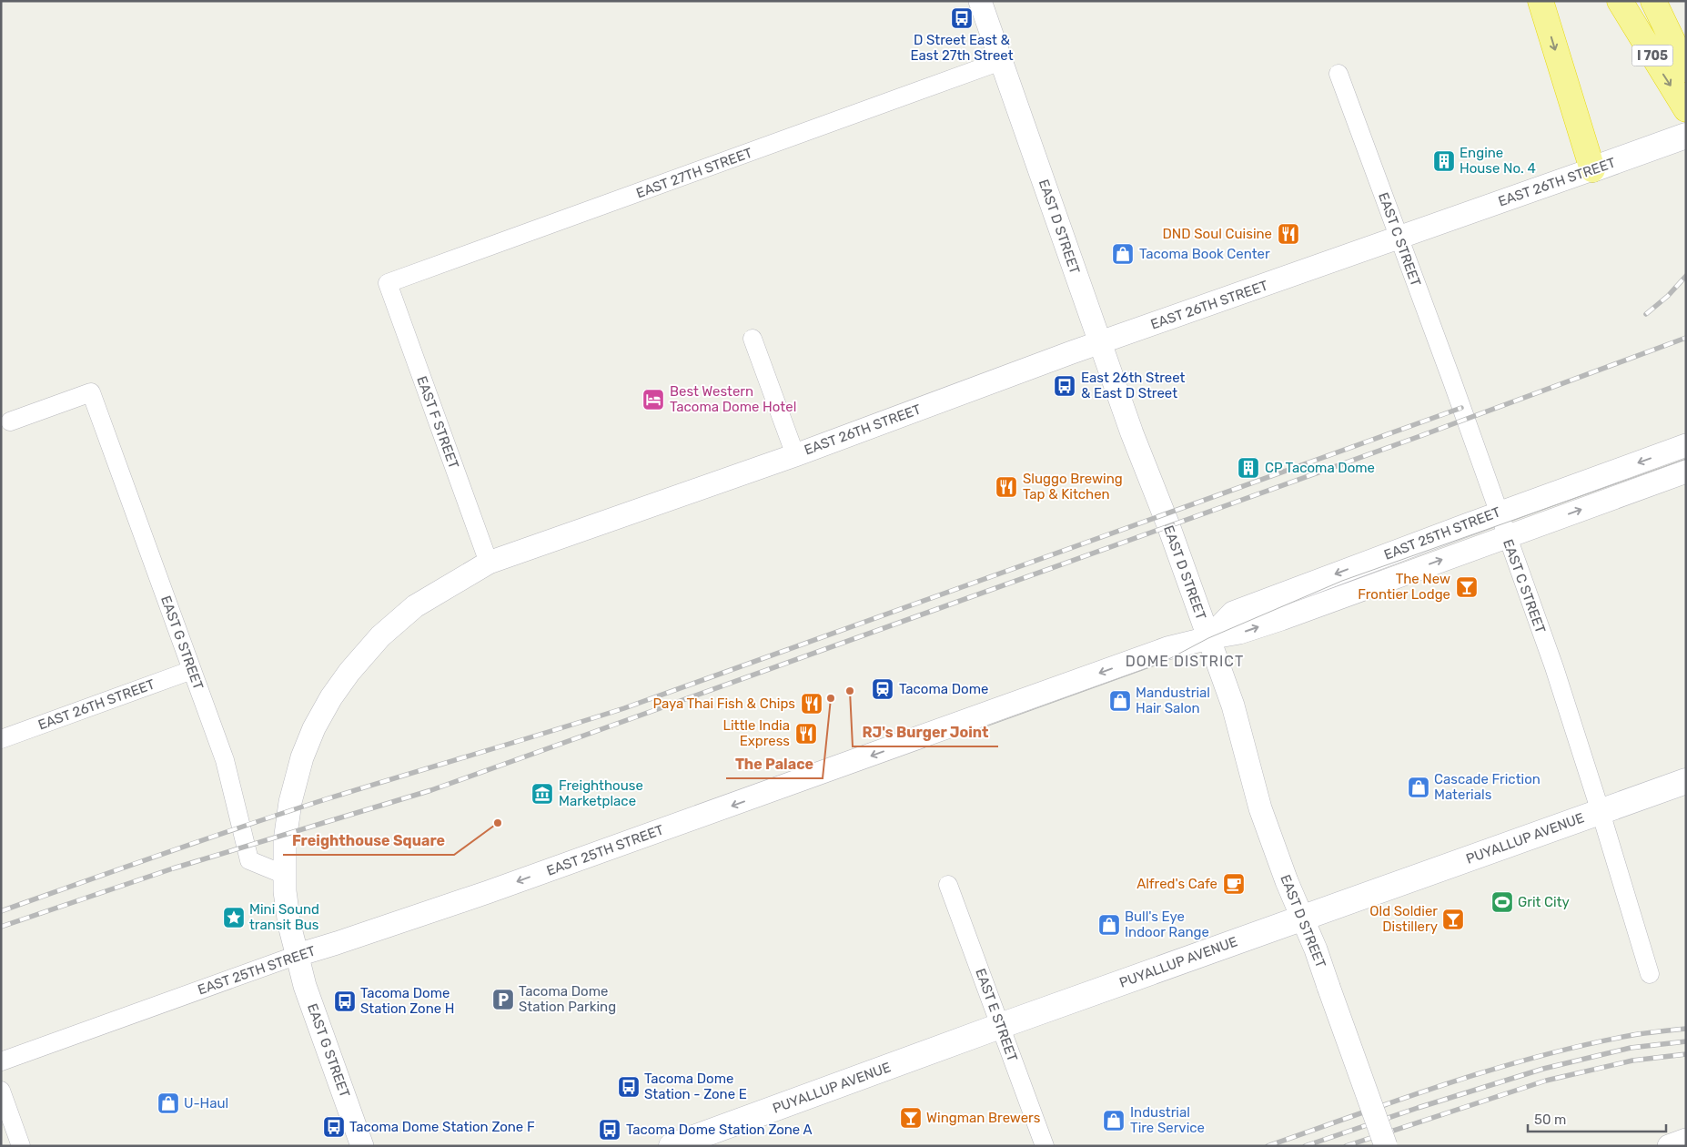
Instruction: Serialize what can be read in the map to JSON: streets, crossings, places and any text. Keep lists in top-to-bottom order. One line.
{"streets":{"highway":["I 705"],"main road":["EAST 26TH STREET","PUYALLUP AVENUE"],"street":["EAST 27TH STREET","EAST D STREET","EAST C STREET","EAST F STREET","EAST 25TH STREET","EAST G STREET","EAST E STREET"]},"crossings":[["EAST 27TH STREET","EAST D STREET"],["EAST 27TH STREET","EAST F STREET"],["EAST 26TH STREET","EAST D STREET"],["EAST 26TH STREET","EAST C STREET"],["EAST 26TH STREET","EAST F STREET"],["EAST 26TH STREET","EAST 25TH STREET"],["EAST 26TH STREET","EAST G STREET"],["EAST D STREET","EAST 25TH STREET"],["EAST D STREET","PUYALLUP AVENUE"],["EAST C STREET","EAST 25TH STREET"],["EAST C STREET","PUYALLUP AVENUE"],["EAST 25TH STREET","EAST G STREET"],["PUYALLUP AVENUE","EAST E STREET"]],"districts":["DOME DISTRICT"],"places":{"bus stop":["D Street East & East 27th Street","East 26th Street & East D Street","Tacoma Dome Station Zone H","Tacoma Dome Station - Zone E","Tacoma Dome Station Zone F","Tacoma Dome Station Zone A"],"building":["Engine House No. 4","CP Tacoma Dome"],"restaurant":["DND Soul Cuisine","Sluggo Brewing Tap & Kitchen","Paya Thai Fish & Chips","Little India Express"],"shop":["Tacoma Book Center","Mandustrial Hair Salon","Cascade Friction Materials","Bull's Eye Indoor Range","U-Haul","Industrial Tire Service"],"hotel":["Best Western Tacoma Dome Hotel"],"bar":["The New Frontier Lodge","Old Soldier Distillery","Wingman Brewers"],"station":["Tacoma Dome"],"other":["RJ's Burger Joint","The Palace","Freighthouse Square"],"museum":["Freighthouse Marketplace"],"cafe":["Alfred's Cafe"],"sports":["Grit City"],"place":["Mini Sound transit Bus"],"parking":["Tacoma Dome Station Parking"]},"scale_bar":"50 m"}
